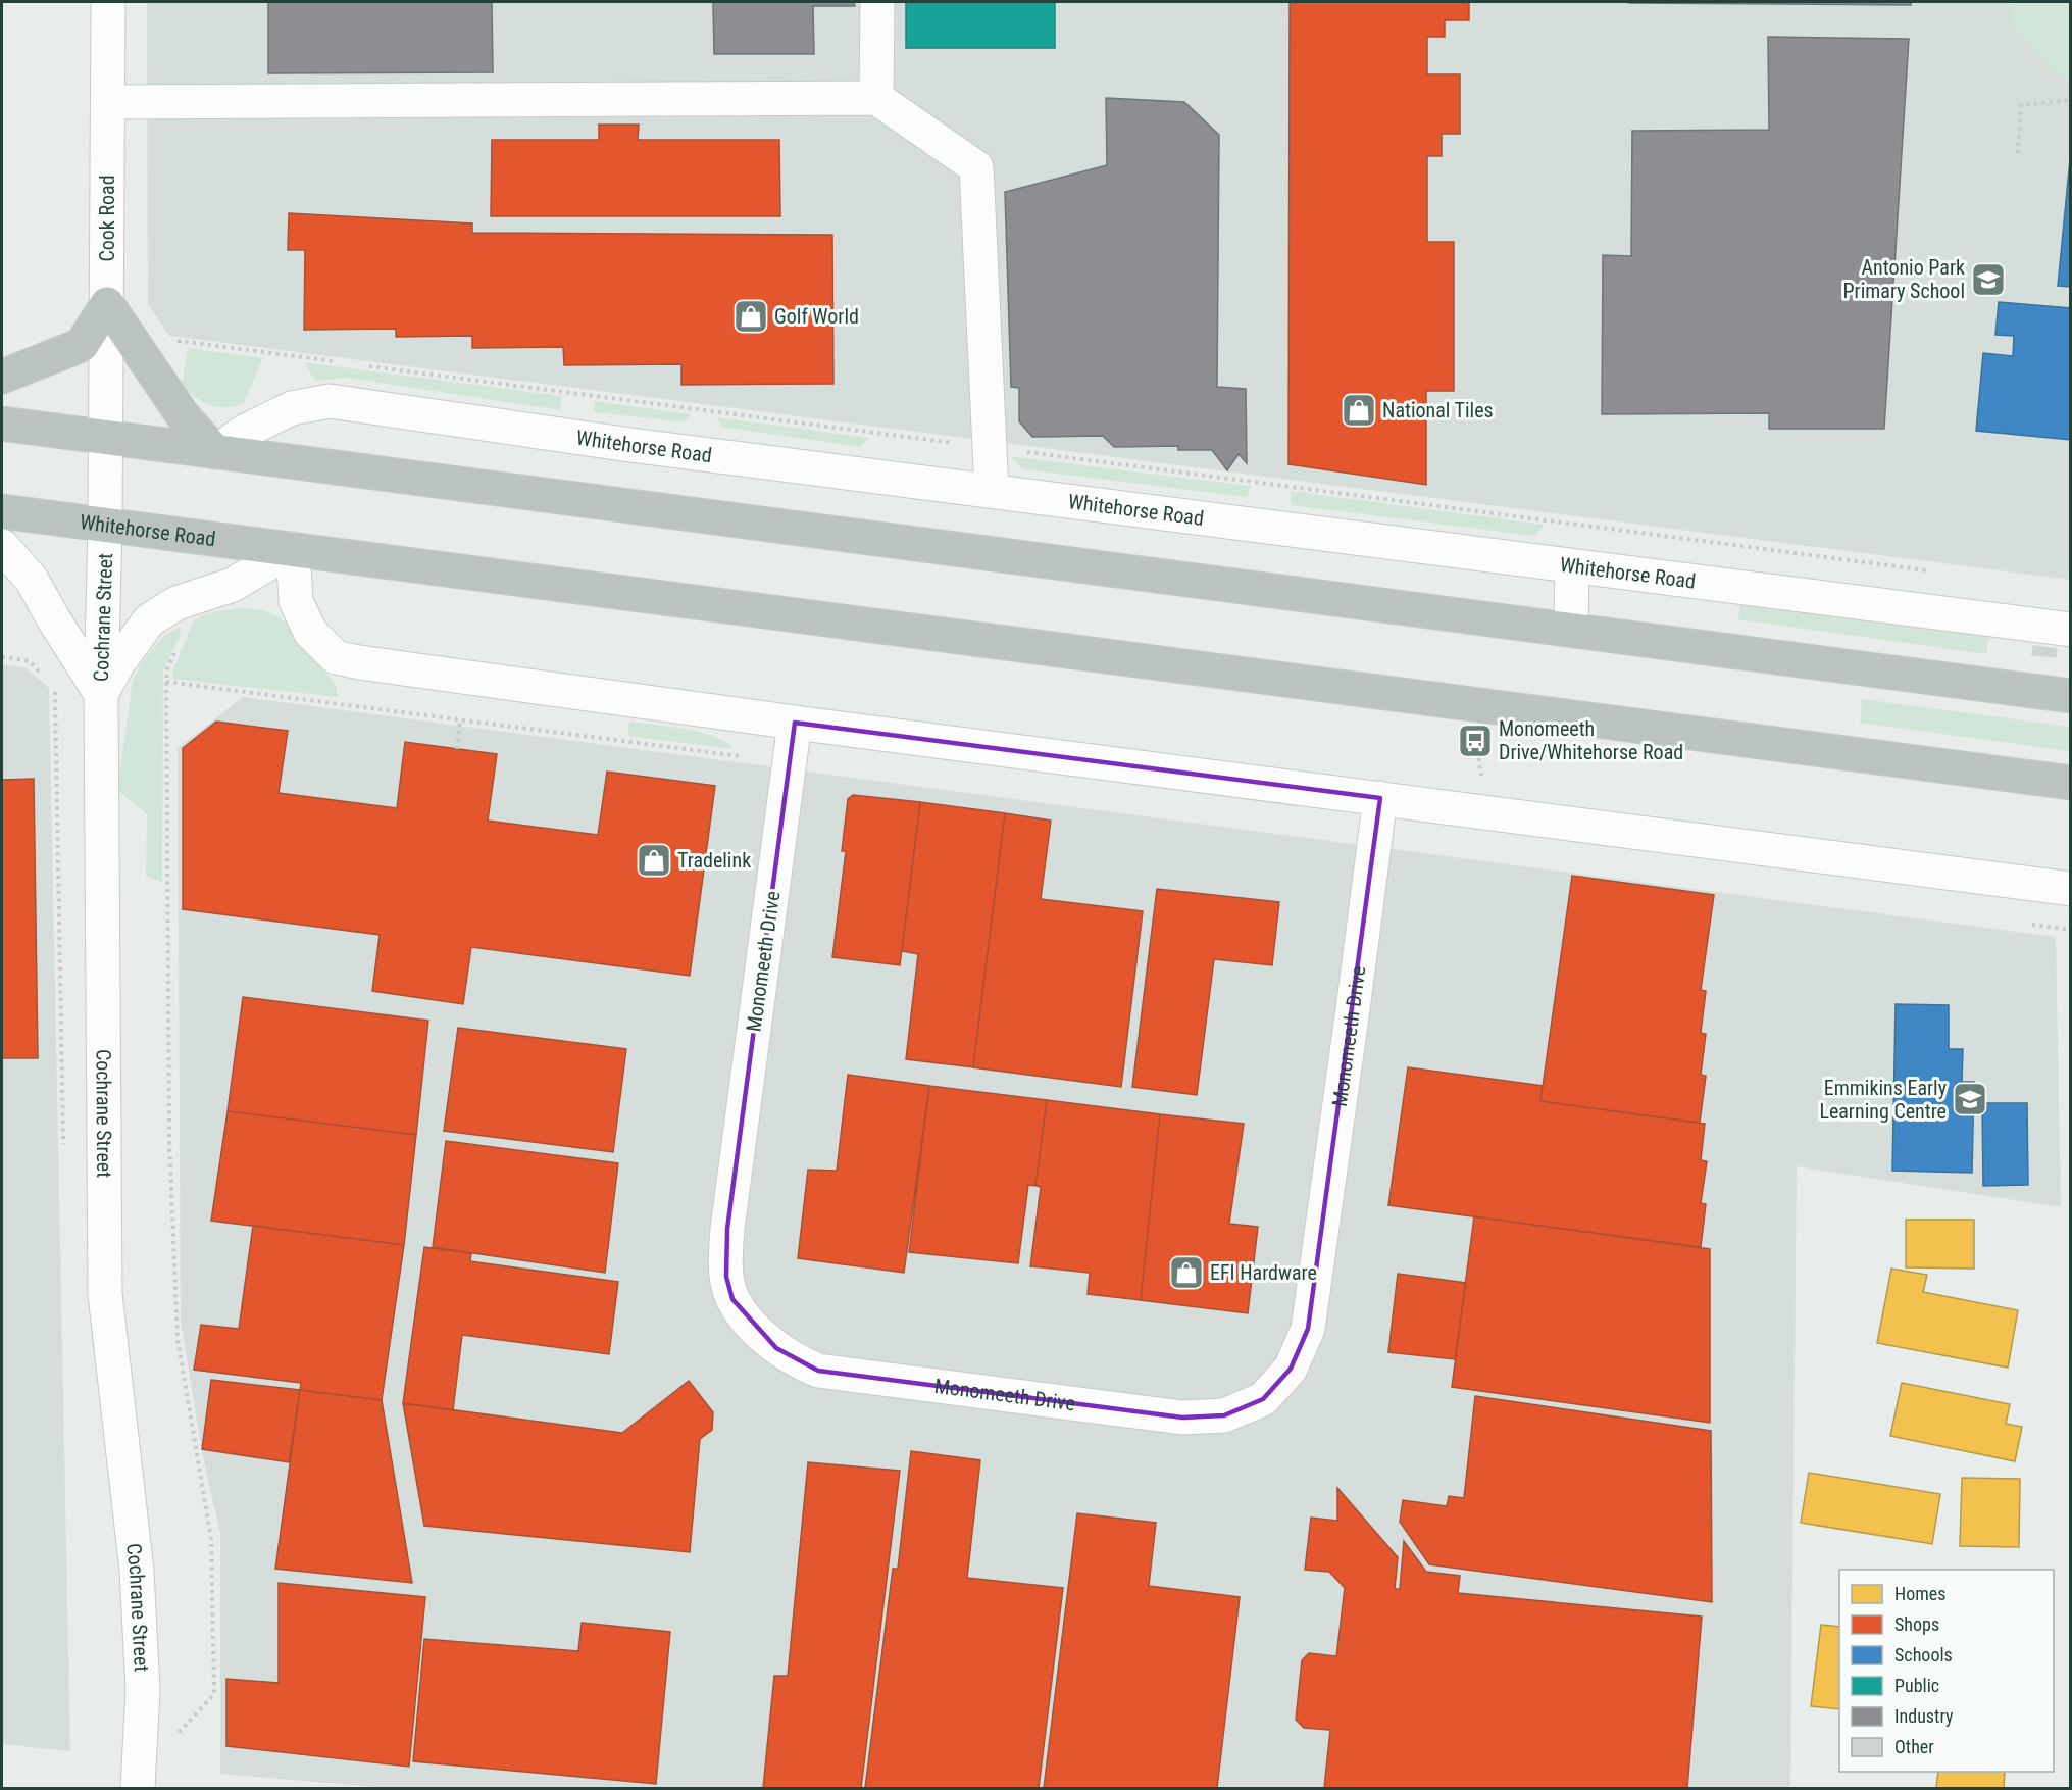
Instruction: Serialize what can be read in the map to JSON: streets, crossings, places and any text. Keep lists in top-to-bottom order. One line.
{"streets":{"highway":["Whitehorse Road"],"street":["Cook Road","Cochrane Street","Monomeeth Drive"]},"crossings":[["Cook Road","Cochrane Street"],["Whitehorse Road","Cochrane Street"]],"places":{"school or university":["Antonio Park Primary School","Emmikins Early Learning Centre"],"shop":["Golf World","National Tiles","Tradelink","EFI Hardware"],"bus stop":["Monomeeth Drive/Whitehorse Road"]},"legend":["Homes","Shops","Schools","Public","Industry","Other"]}
